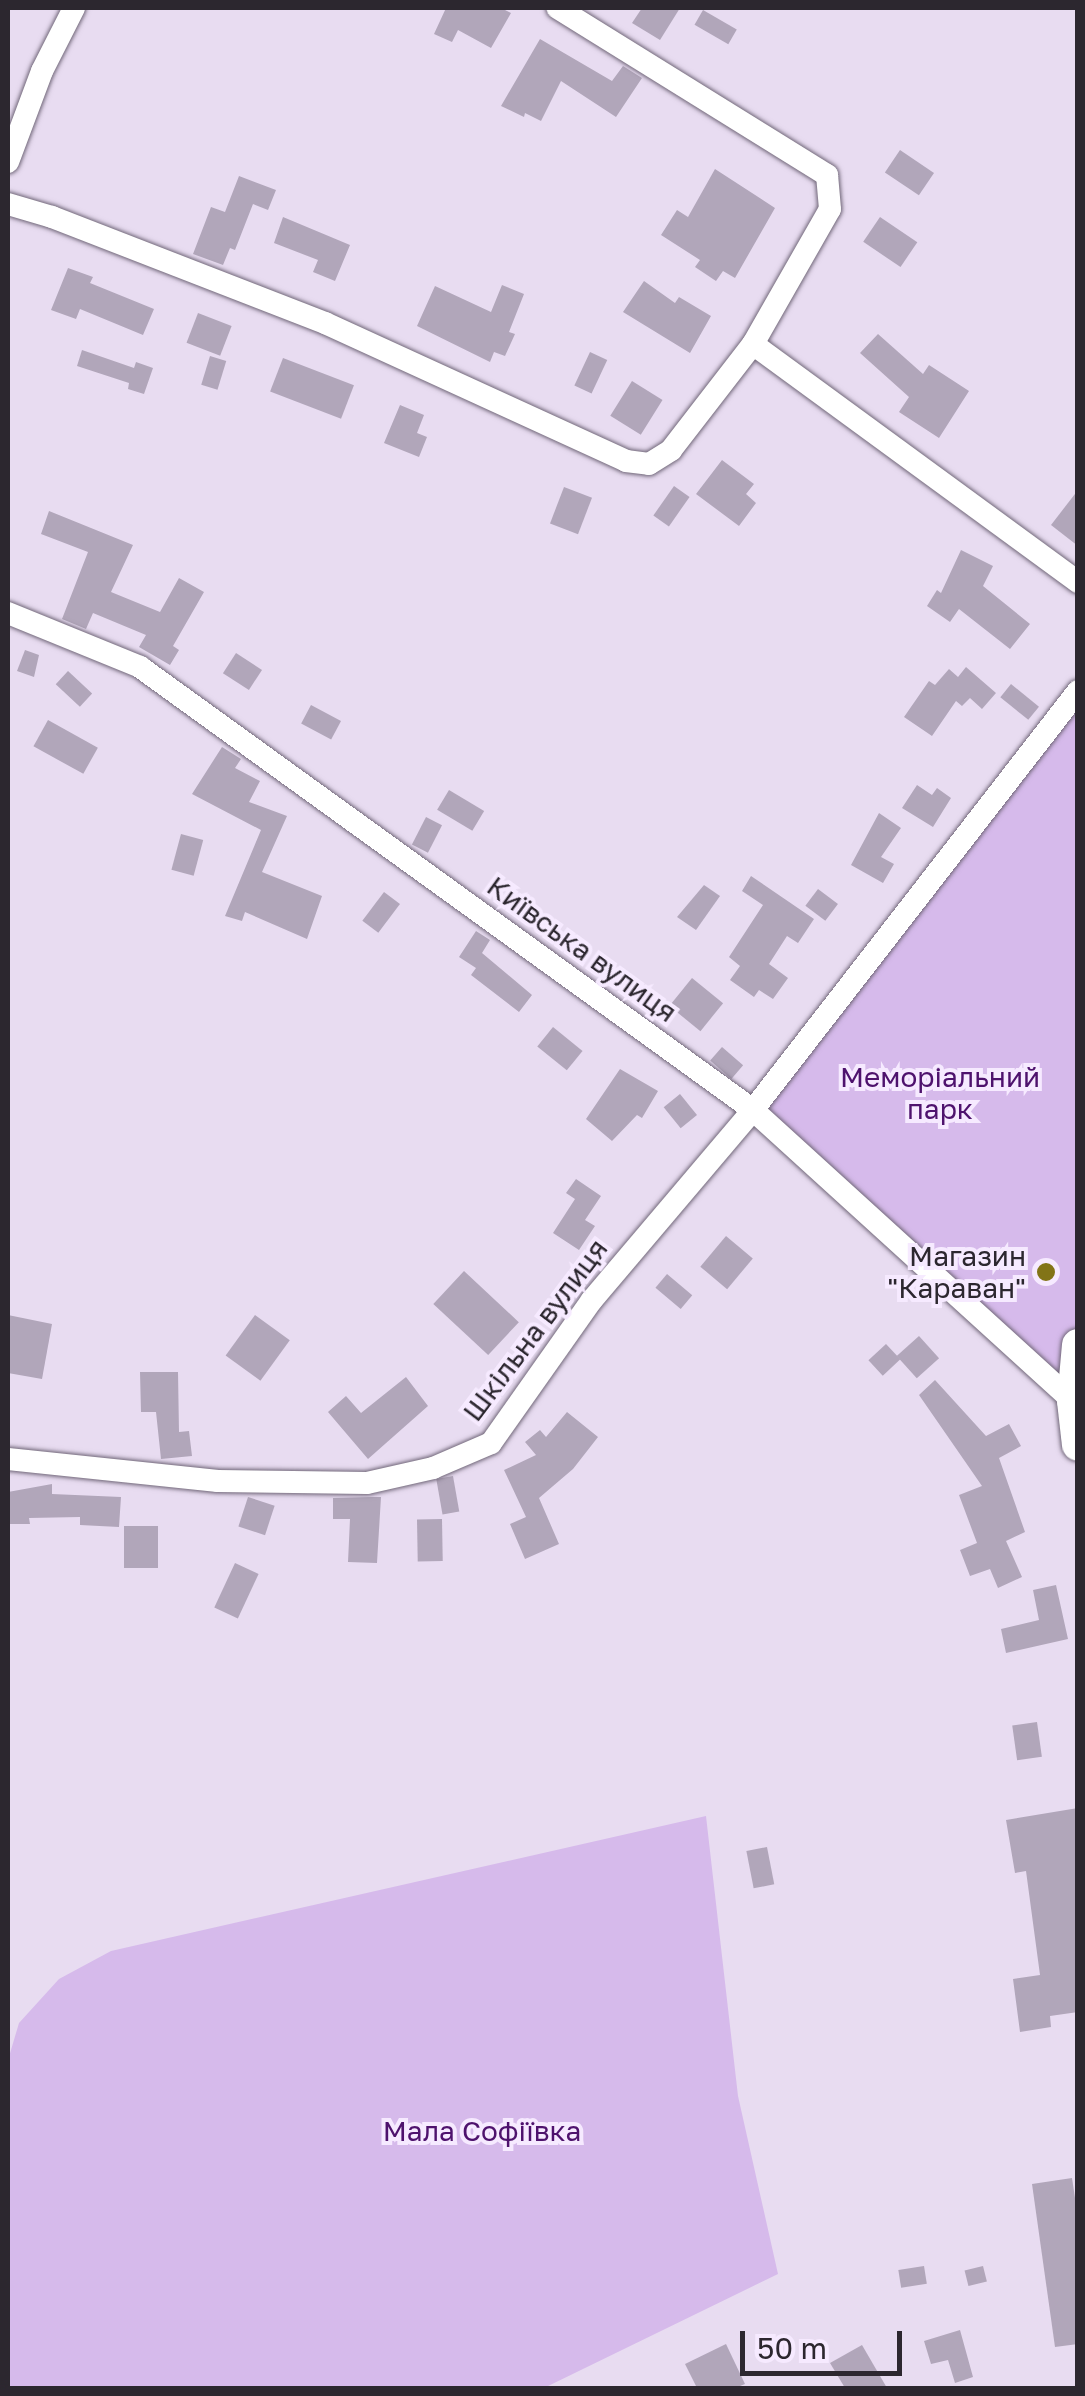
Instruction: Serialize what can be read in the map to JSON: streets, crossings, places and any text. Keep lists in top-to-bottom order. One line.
{"streets":{"street":["Київська вулиця","Шкільна вулиця"]},"crossings":[["Київська вулиця","Шкільна вулиця"]],"parks":["Меморіальний парк","Мала Софіївка"],"places":["Магазин \"Караван\""],"scale_bar":"50 m"}
